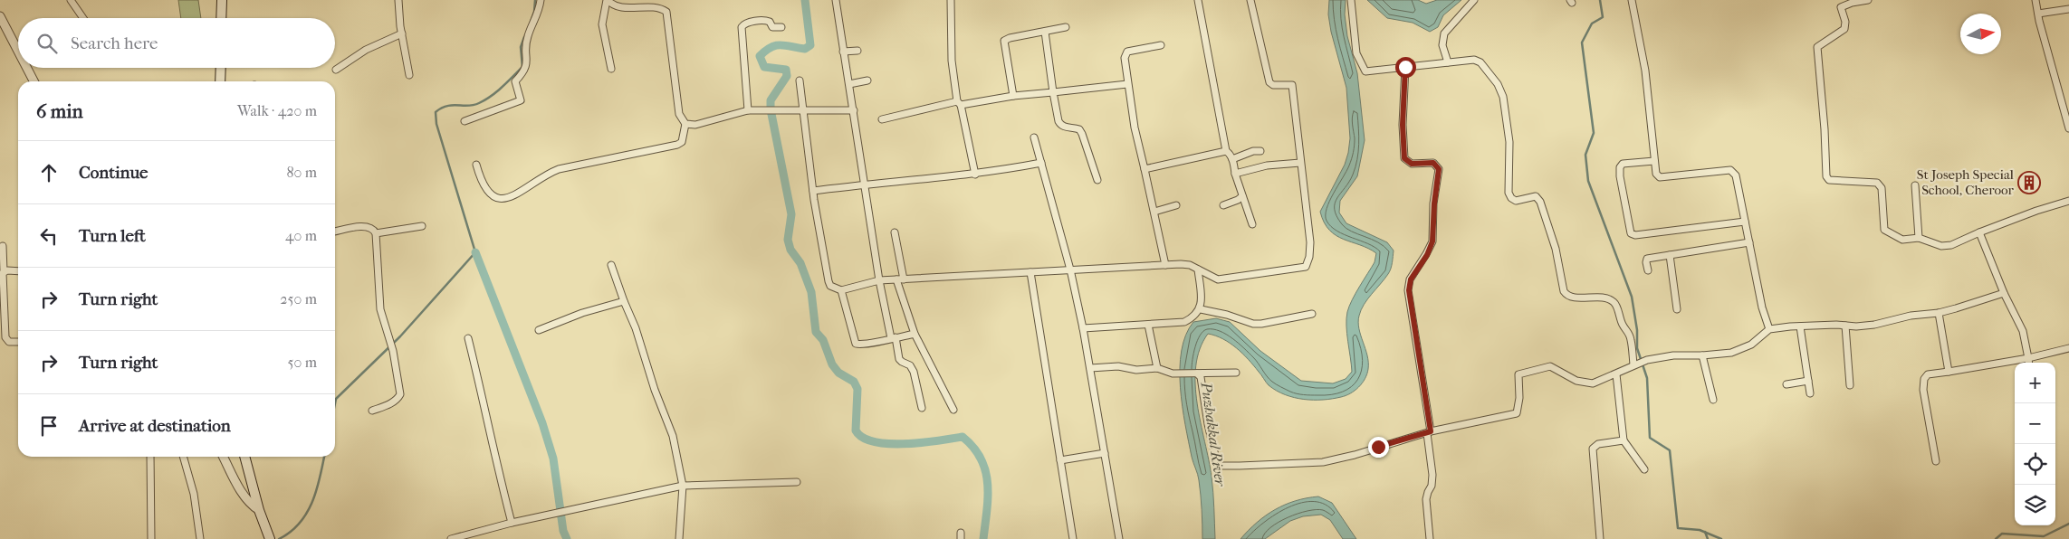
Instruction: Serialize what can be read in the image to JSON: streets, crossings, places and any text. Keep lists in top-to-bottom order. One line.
{"water":["Puzhakkal River"],"places":{"building":["St Joseph Special School, Cheroor"]},"north":"right","page":{"search":"Search here","heading":["6 min","Walk · 420 m"],"list":[["Continue","80 m"],["Turn left","40 m"],["Turn right","250 m"],["Turn right","50 m"],"Arrive at destination"],"map_buttons":["+","−"]}}
